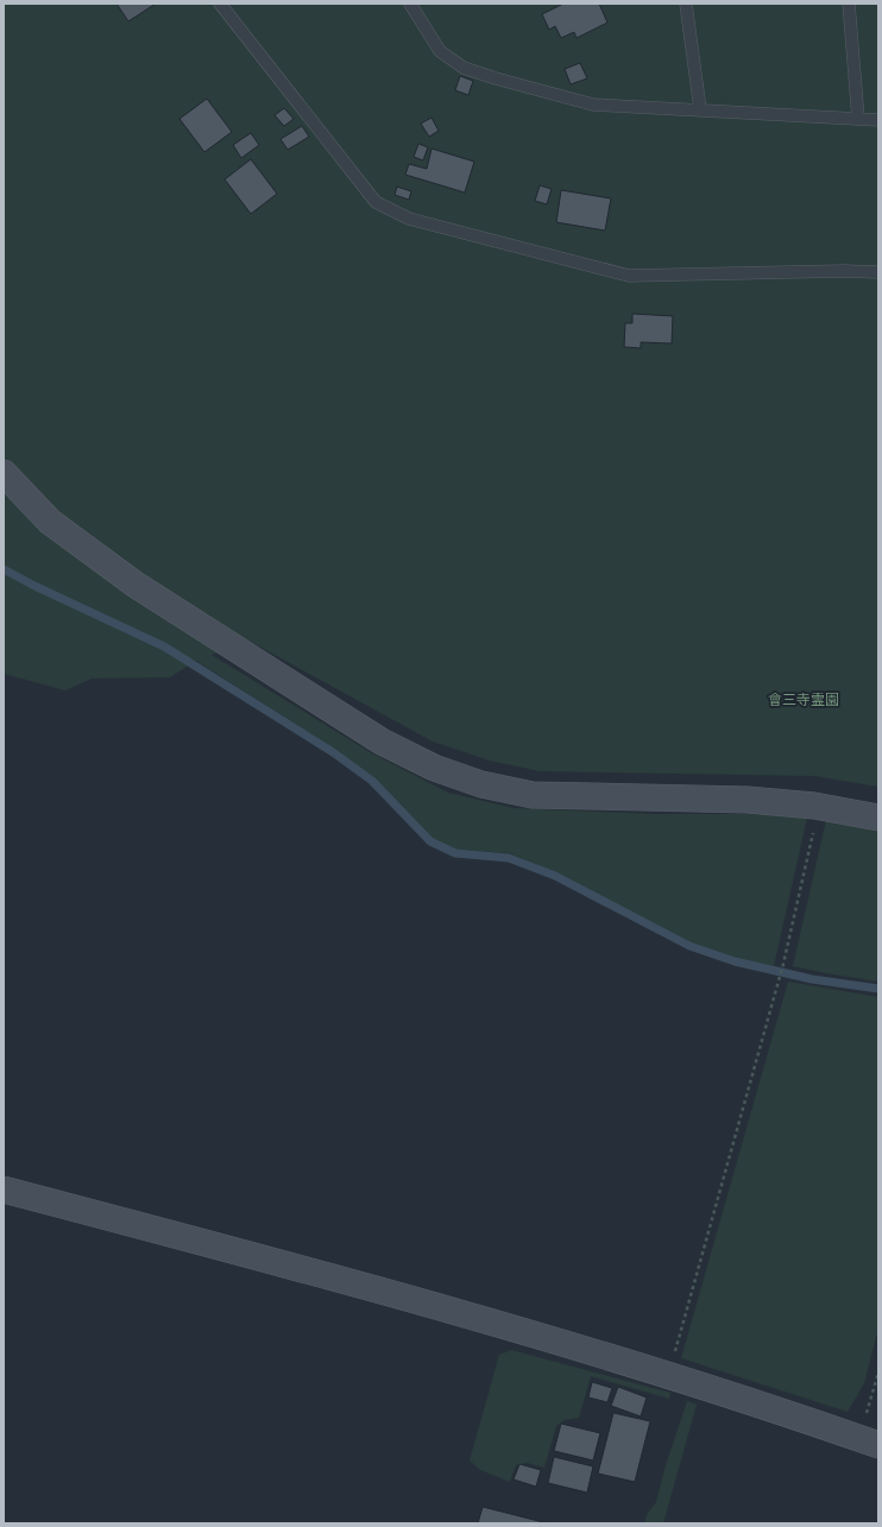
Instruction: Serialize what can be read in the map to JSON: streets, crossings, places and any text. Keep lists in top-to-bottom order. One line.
{"parks":["會三寺霊園"]}
